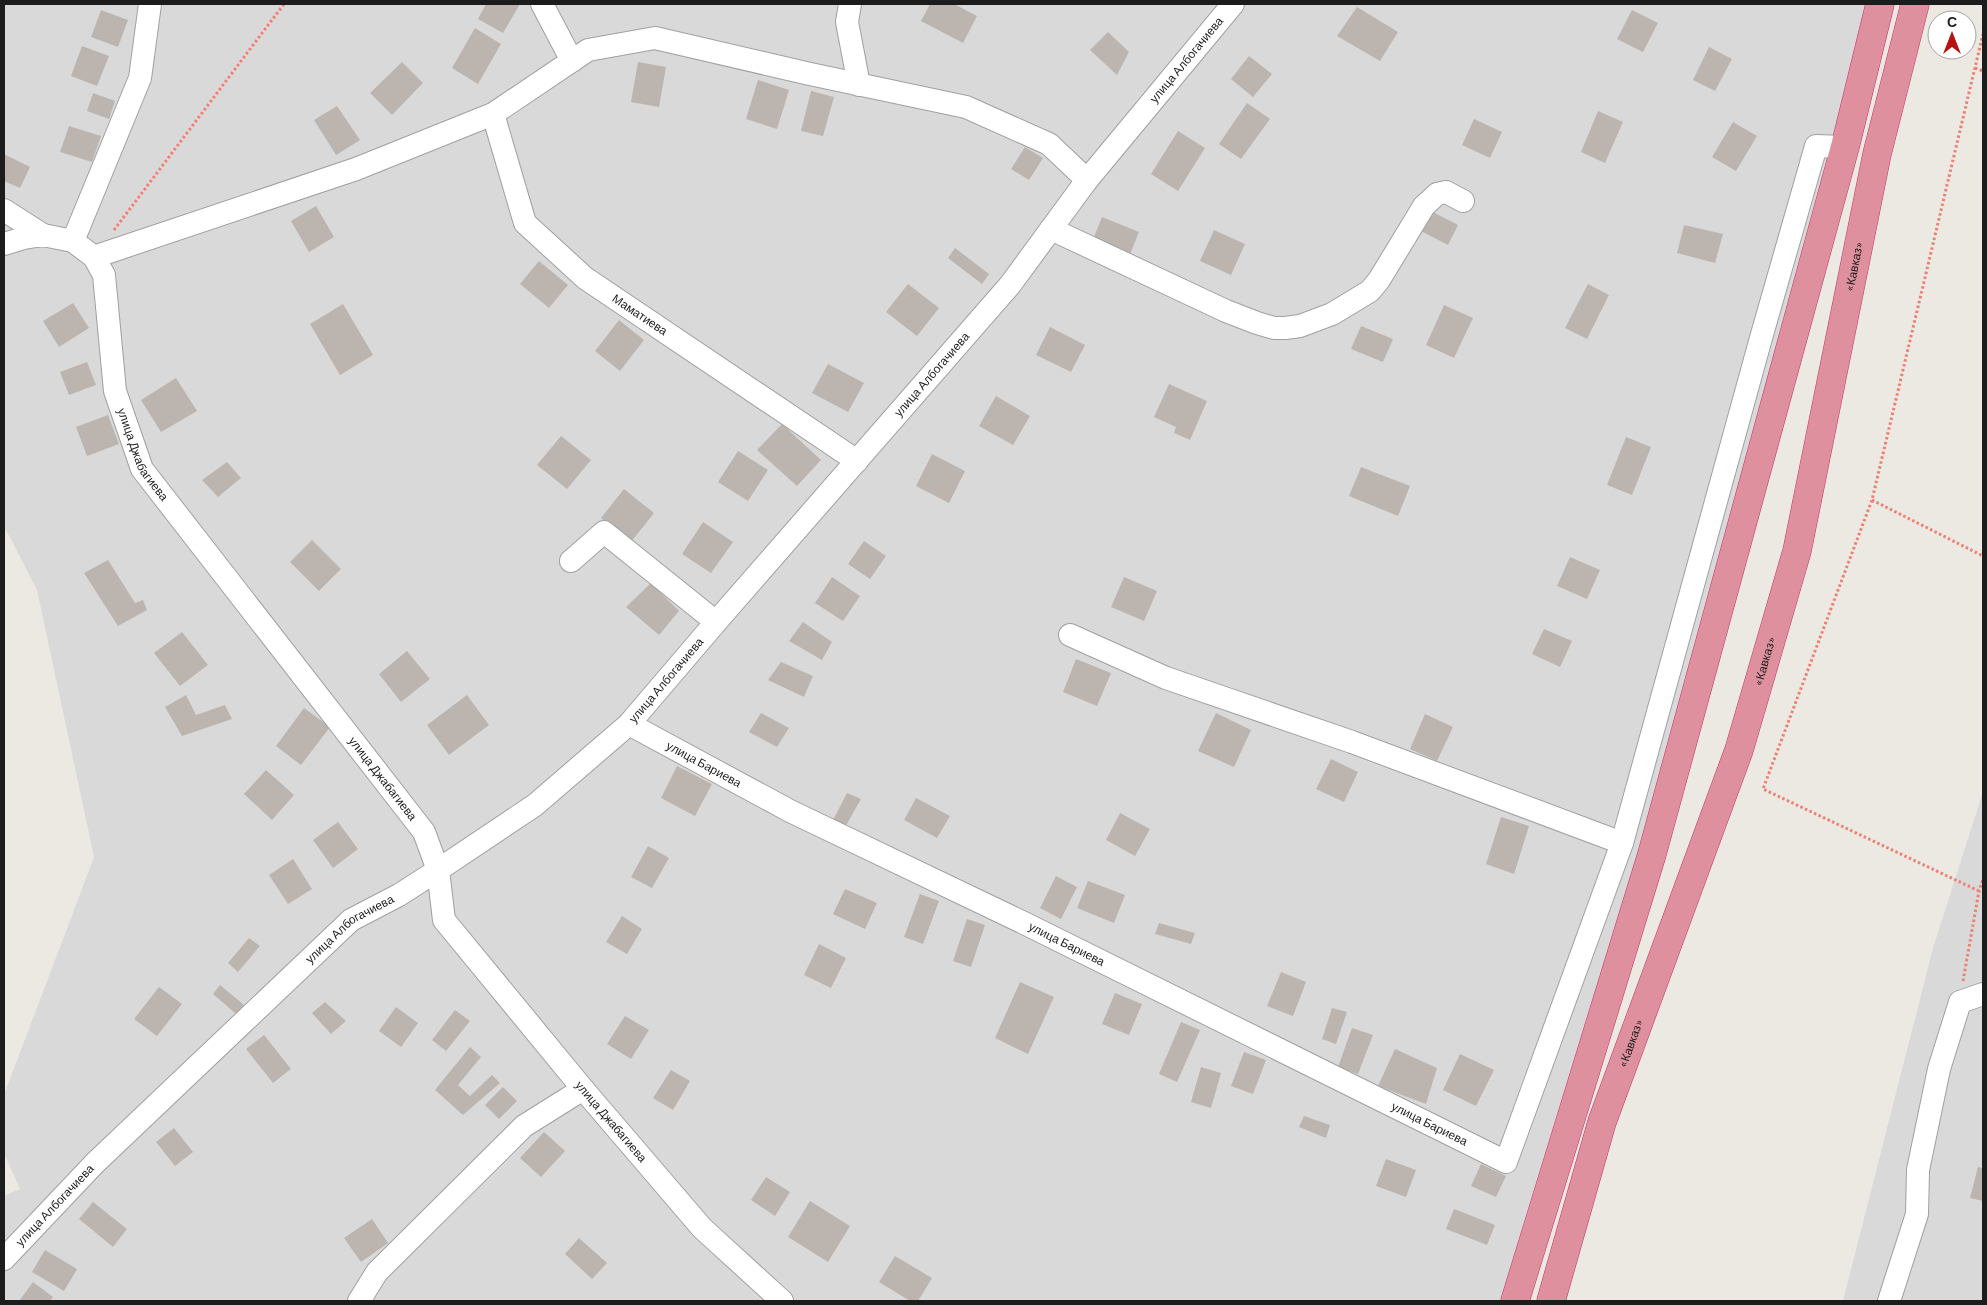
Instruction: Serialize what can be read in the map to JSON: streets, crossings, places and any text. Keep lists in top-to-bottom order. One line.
{"streets":{"highway":["«Кавказ»"],"street":["улица Албогачиева","Маматиева","улица Джабагиева","улица Бариева"]},"crossings":[["улица Албогачиева","Маматиева"],["улица Албогачиева","улица Джабагиева"],["улица Албогачиева","улица Бариева"]],"north":"top"}
